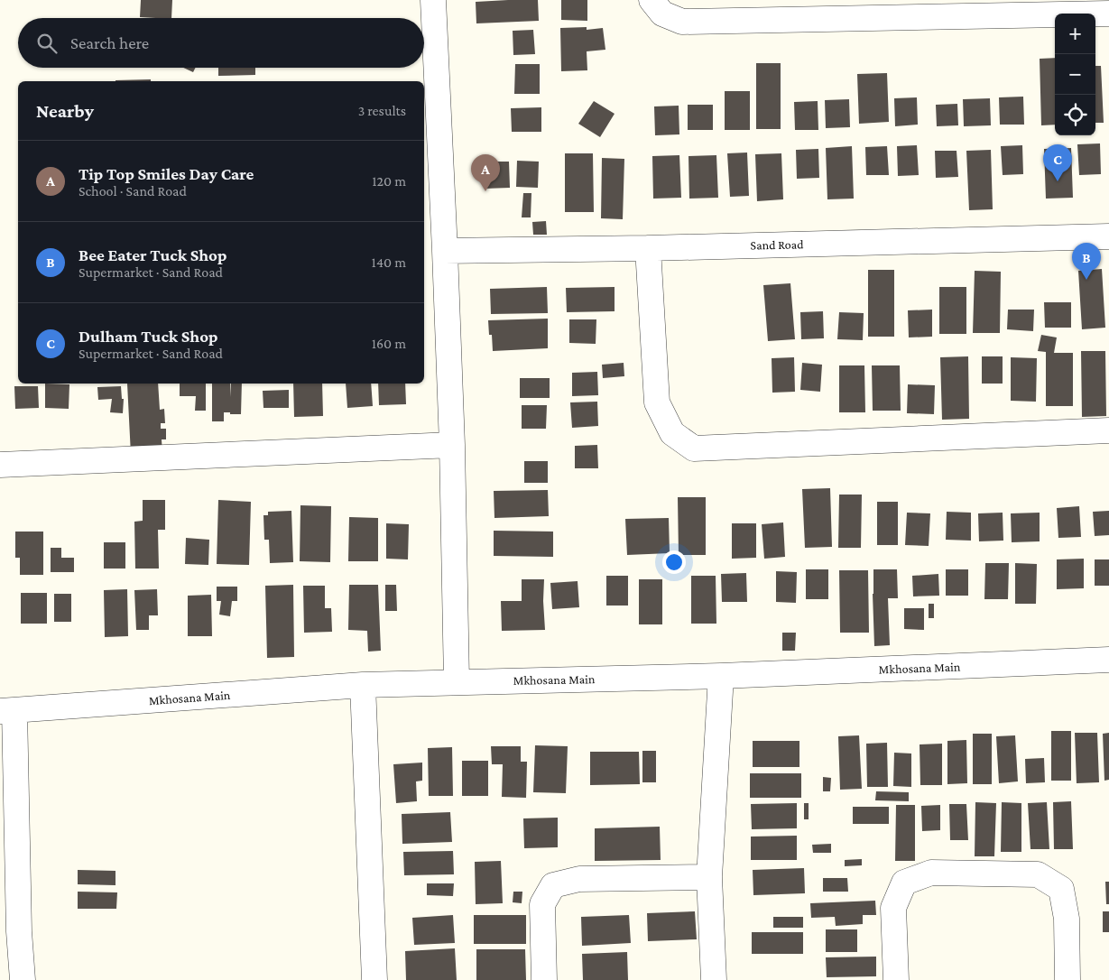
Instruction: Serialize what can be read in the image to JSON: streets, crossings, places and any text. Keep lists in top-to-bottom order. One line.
{"streets":{"street":["Sand Road","Mkhosana Main"]},"page":{"map_buttons":["+","−"],"search":"Search here","heading":["Nearby","3 results"],"list":[{"mark":"A","name":"Tip Top Smiles Day Care","note":"School · Sand Road","value":"120 m"},{"mark":"B","name":"Bee Eater Tuck Shop","note":"Supermarket · Sand Road","value":"140 m"},{"mark":"C","name":"Dulham Tuck Shop","note":"Supermarket · Sand Road","value":"160 m"}],"pins":["C","A","B"]}}
